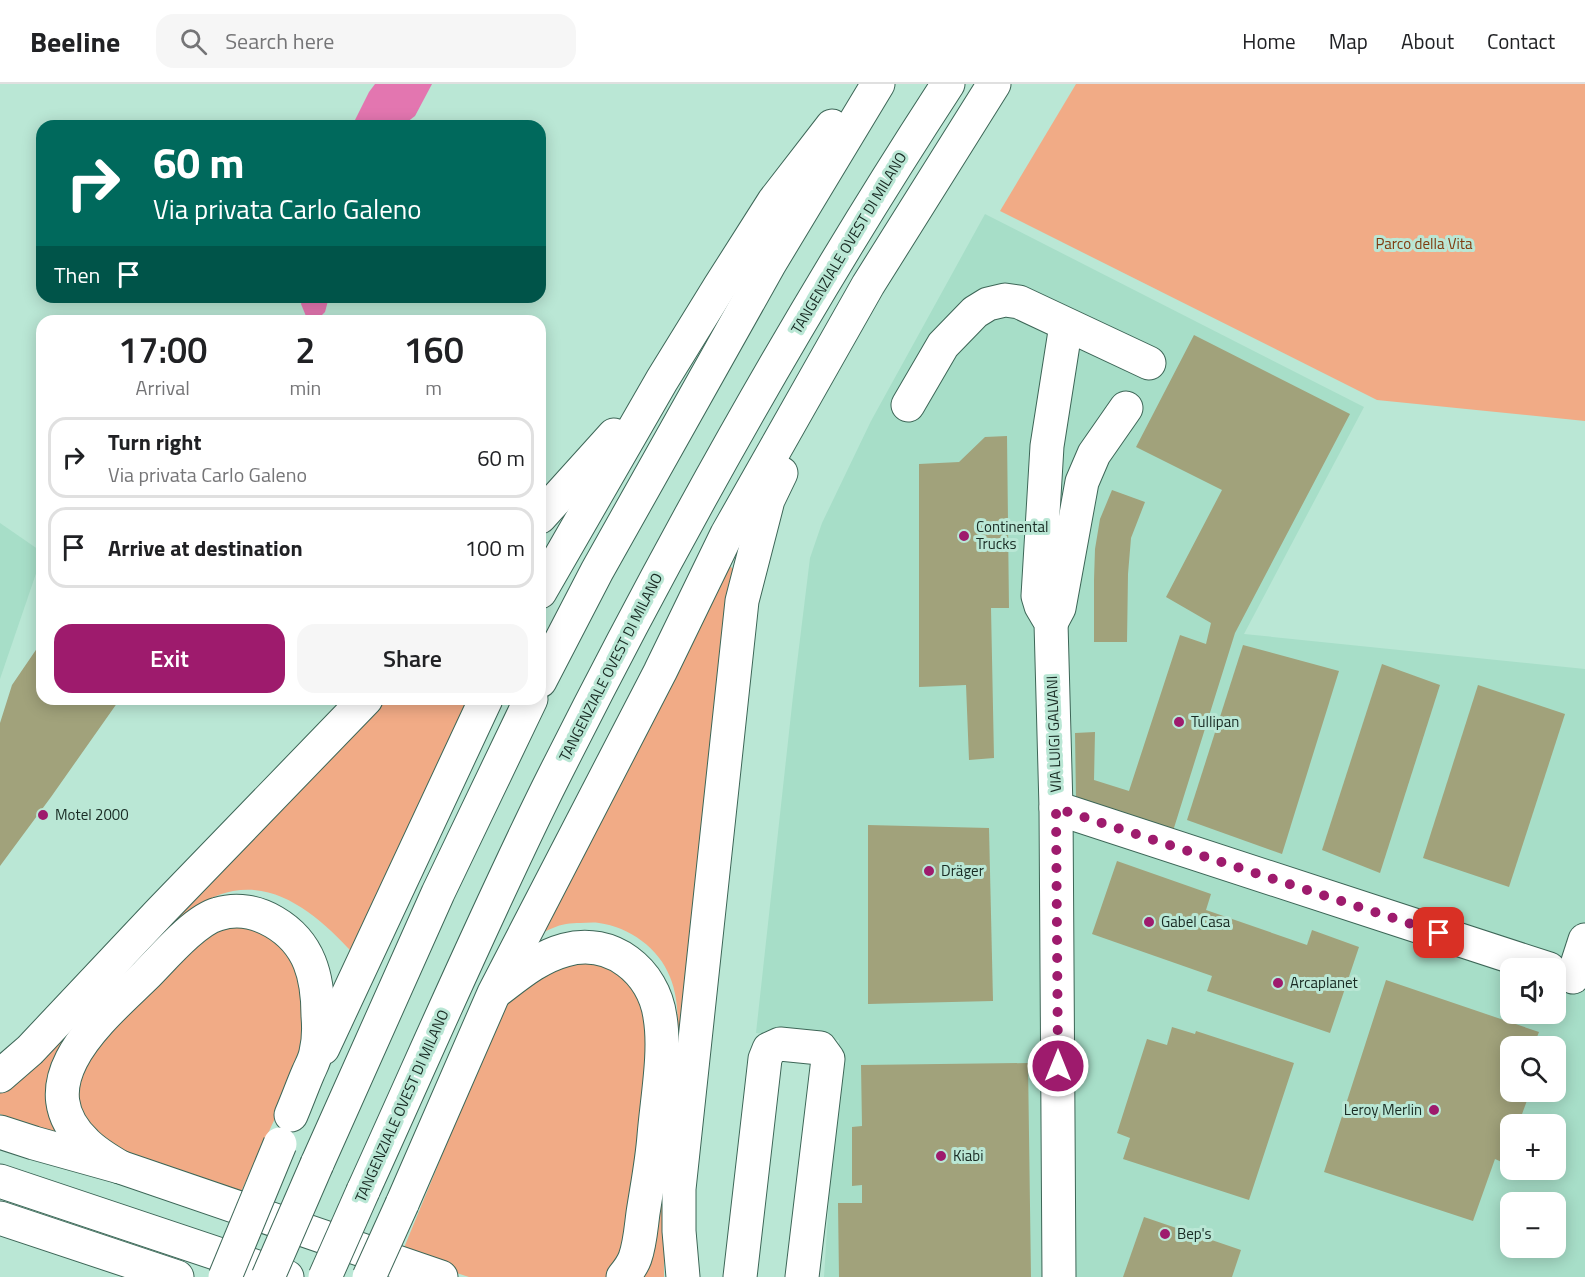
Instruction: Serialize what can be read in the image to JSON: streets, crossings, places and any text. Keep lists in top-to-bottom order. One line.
{"streets":{"main road":["TANGENZIALE OVEST DI MILANO","VIA LUIGI GALVANI"]},"parks":["Parco della Vita"],"places":["Continental Trucks","Tullipan","Motel 2000","Dräger","Gabel Casa","Arcaplanet","Leroy Merlin","Kiabi","Bep's"],"page":{"header":"Beeline","search":"Search here","nav":["Home","Map","About","Contact"],"turn":["60 m","Via privata Carlo Galeno"],"then":"Then","eta":["17:00","Arrival","2","min","160","m"],"list":[{"name":"Turn right","note":"Via privata Carlo Galeno","value":"60 m"},{"name":"Arrive at destination","value":"100 m"}],"buttons":["Exit","Share"],"map_buttons":["+","−"]}}
